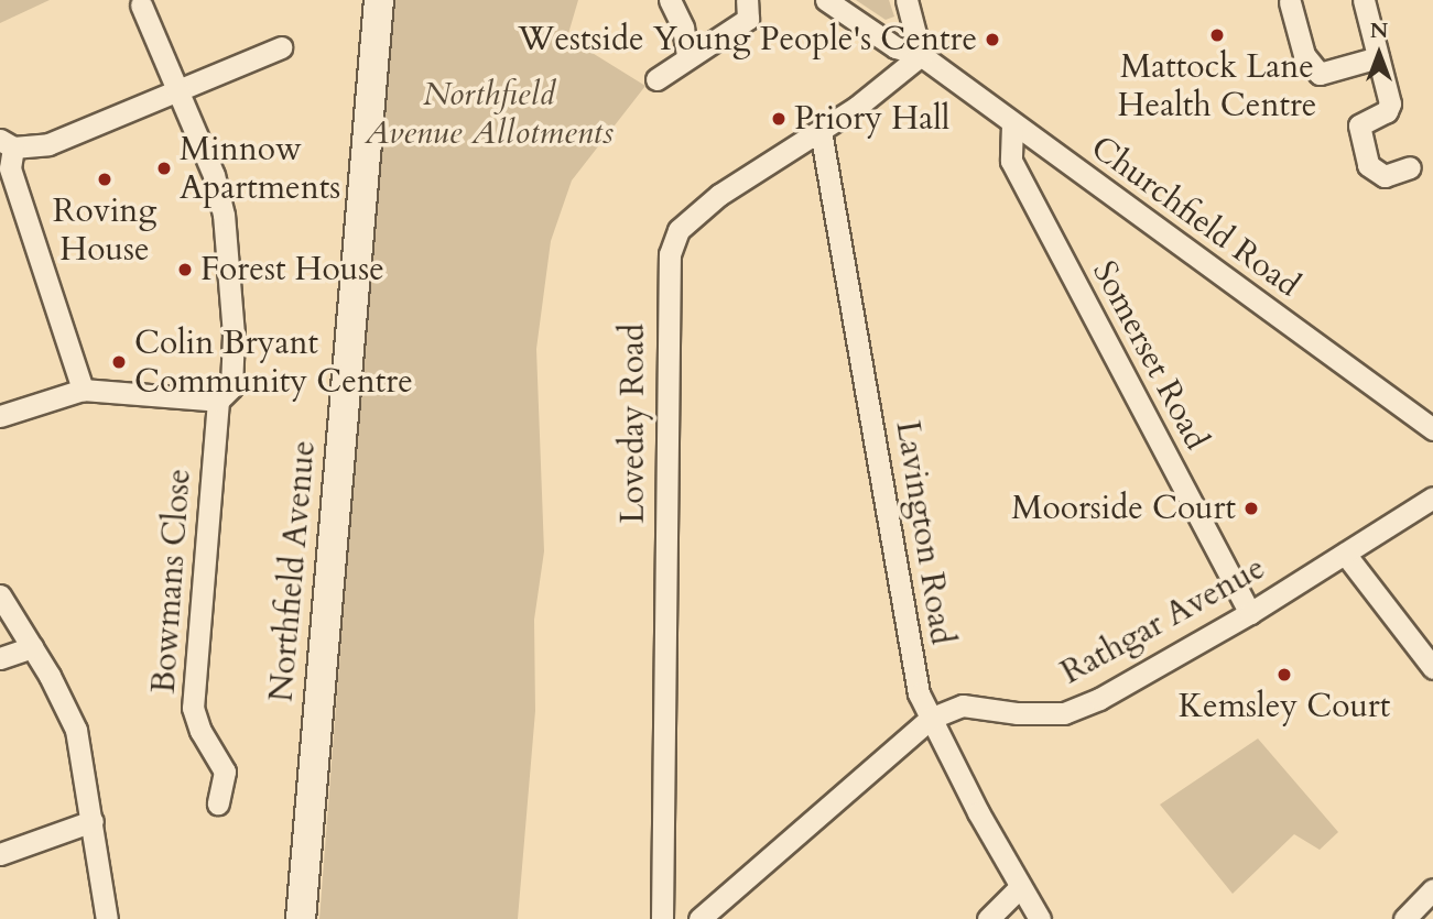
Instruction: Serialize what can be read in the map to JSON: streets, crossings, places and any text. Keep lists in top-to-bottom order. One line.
{"streets":{"main road":["Northfield Avenue"],"street":["Churchfield Road","Somerset Road","Loveday Road","Lavington Road","Bowmans Close","Rathgar Avenue"]},"crossings":[["Churchfield Road","Somerset Road"],["Churchfield Road","Loveday Road"],["Somerset Road","Rathgar Avenue"],["Loveday Road","Lavington Road"],["Lavington Road","Rathgar Avenue"]],"parks":["Northfield Avenue Allotments"],"places":["Mattock Lane Health Centre","Westside Young People's Centre","Priory Hall","Minnow Apartments","Roving House","Forest House","Colin Bryant Community Centre","Moorside Court","Kemsley Court"],"north":"top"}
